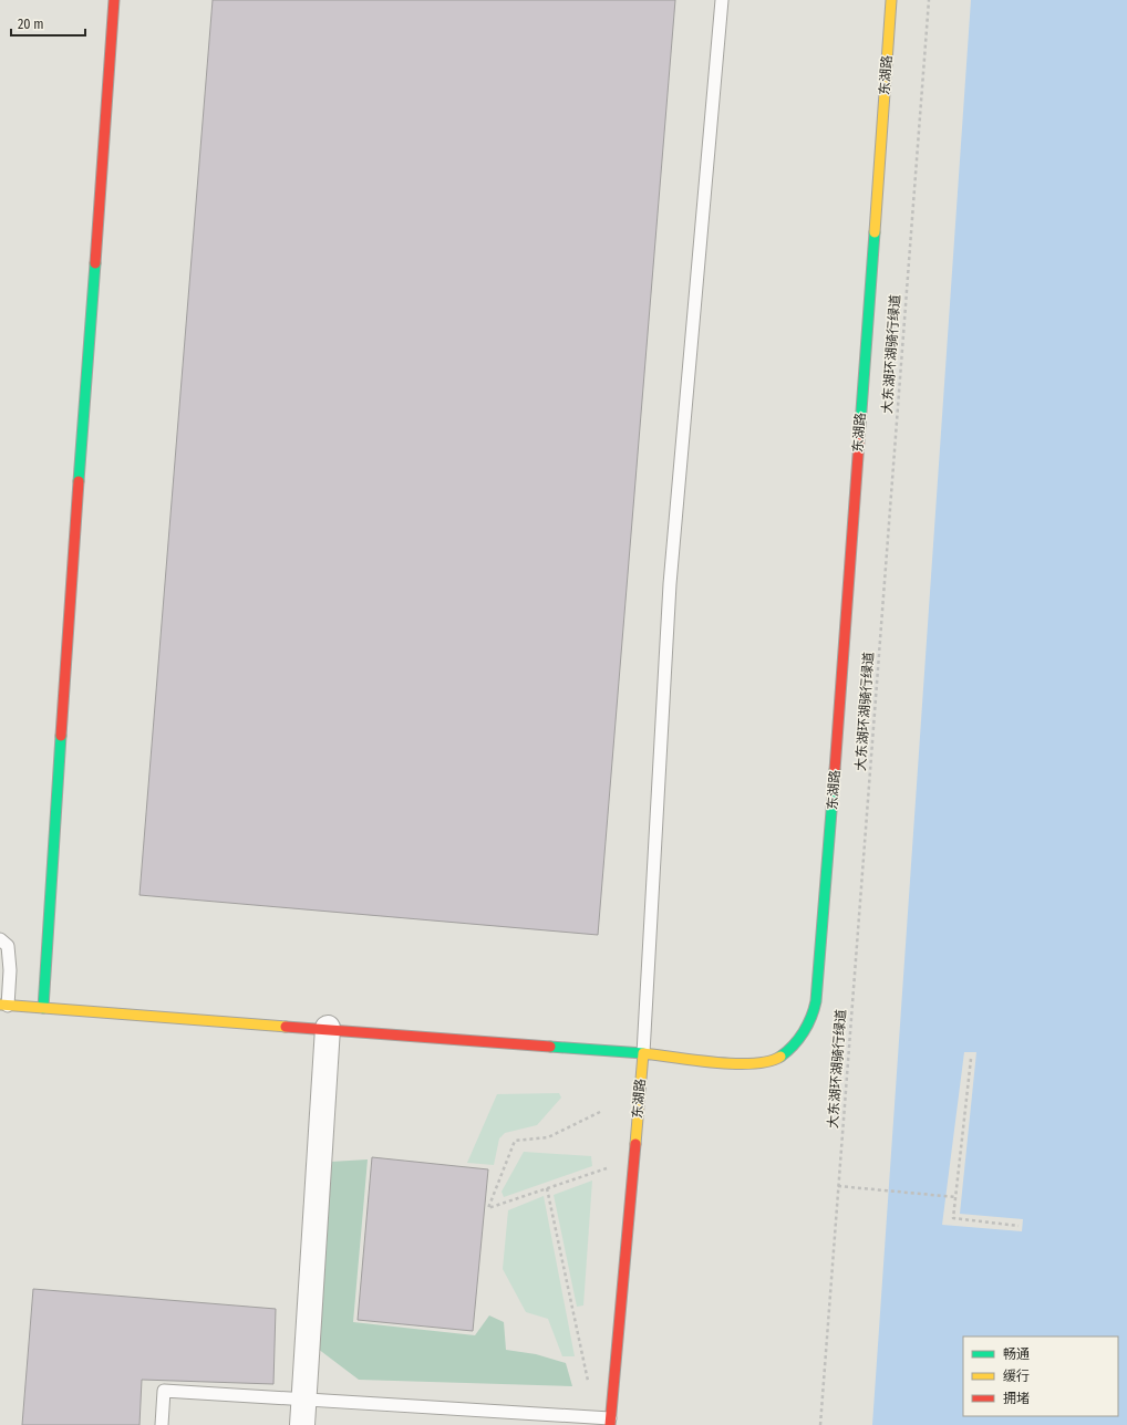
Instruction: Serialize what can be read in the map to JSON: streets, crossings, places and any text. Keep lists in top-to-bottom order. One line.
{"streets":{"street":["东湖路"],"path":["大东湖环湖骑行绿道"]},"legend":["畅通","缓行","拥堵"],"scale_bar":"20 m"}
